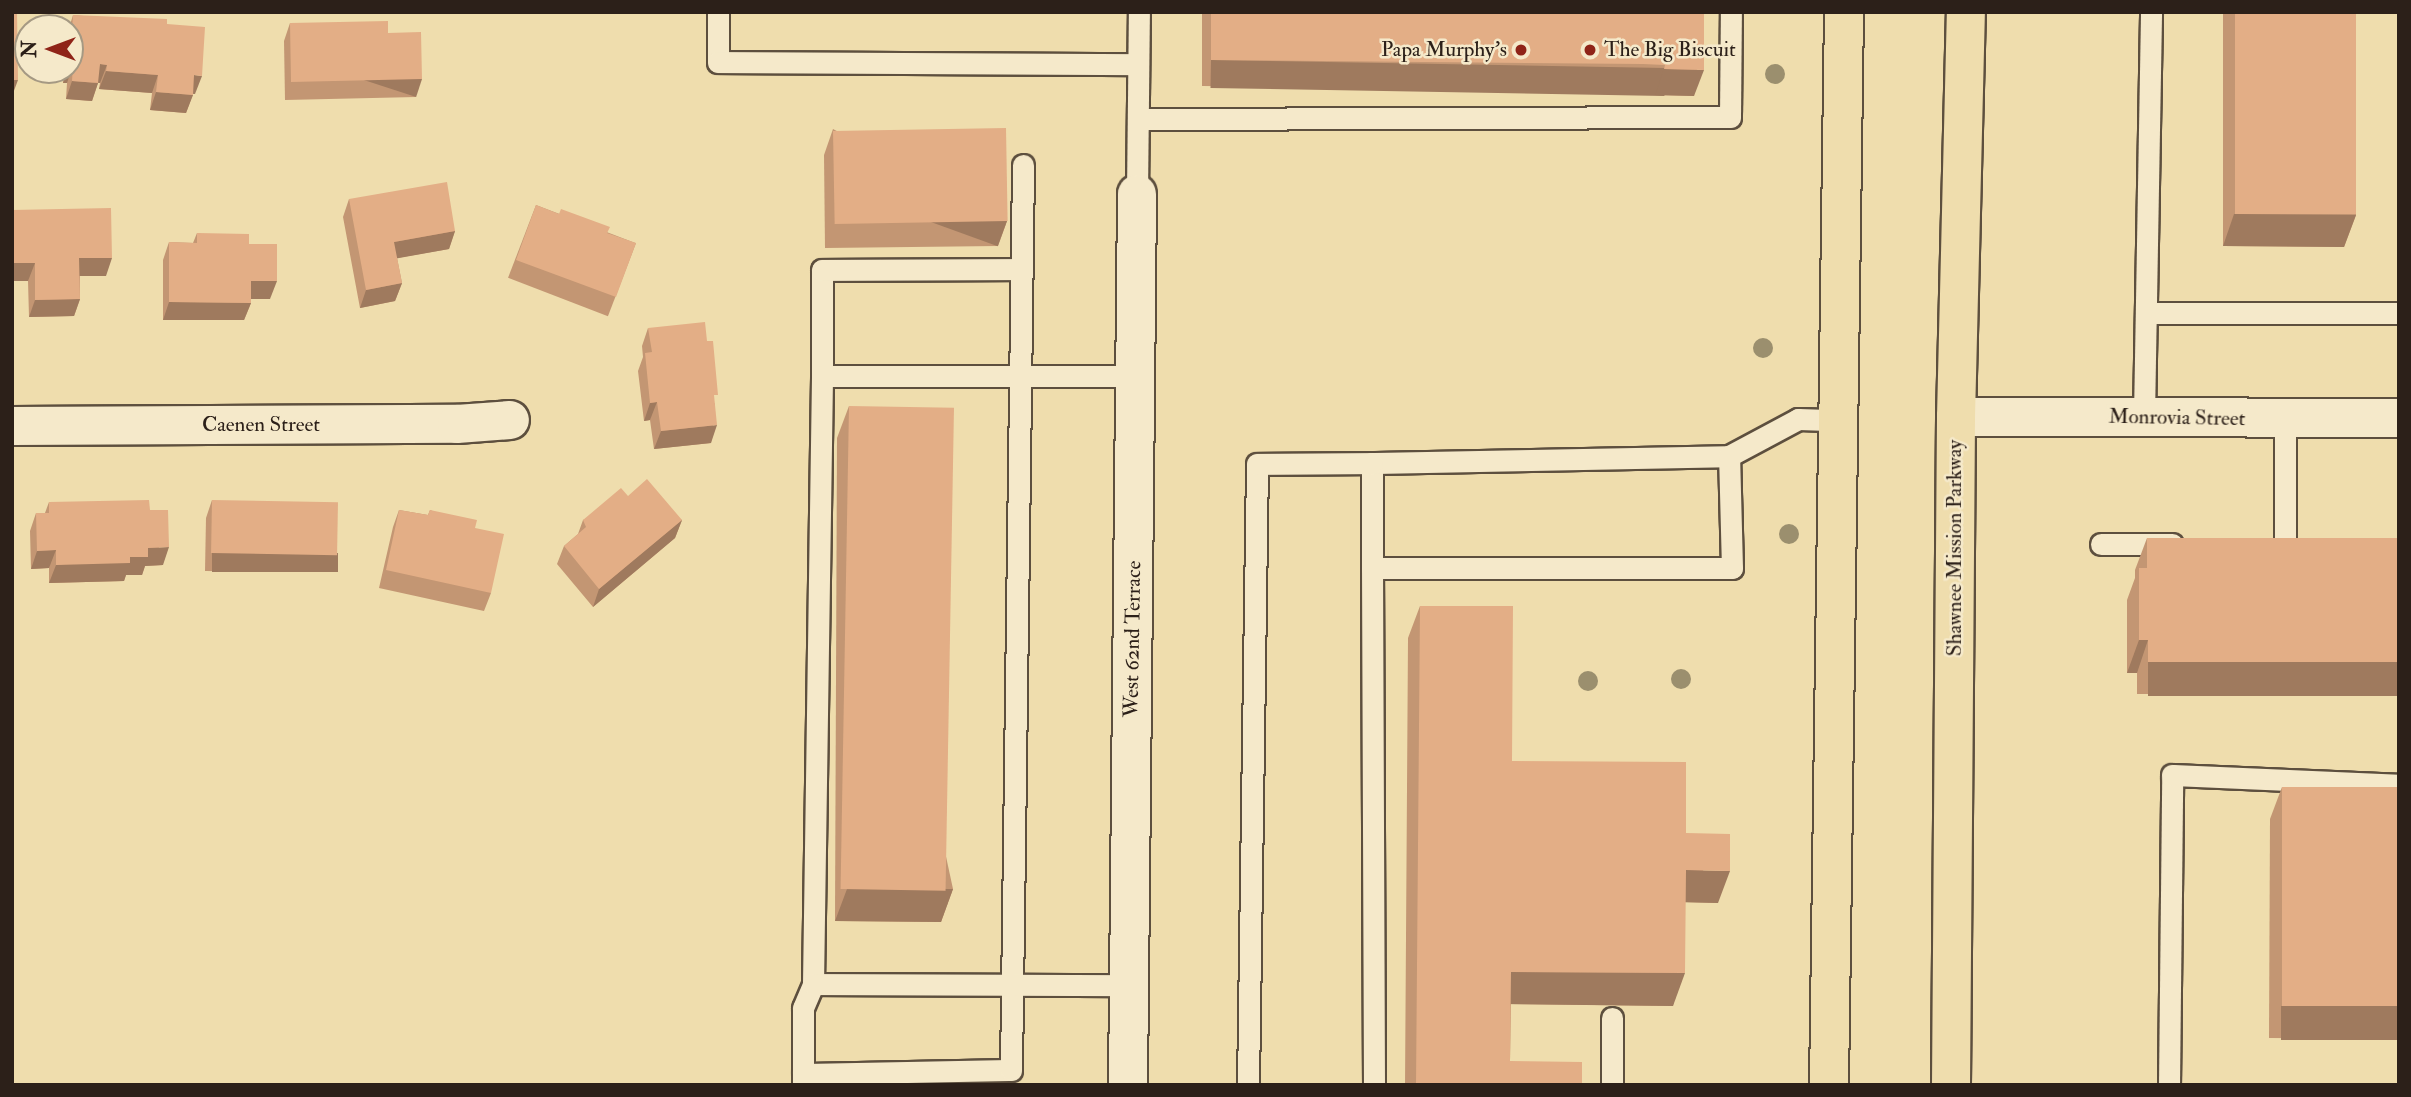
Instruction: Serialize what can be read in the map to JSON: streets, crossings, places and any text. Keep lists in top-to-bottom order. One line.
{"streets":{"highway":["Shawnee Mission Parkway"],"street":["Monrovia Street","Caenen Street","West 62nd Terrace"]},"crossings":[["Monrovia Street","Shawnee Mission Parkway"]],"places":["Papa Murphy's","The Big Biscuit"],"north":"left"}
